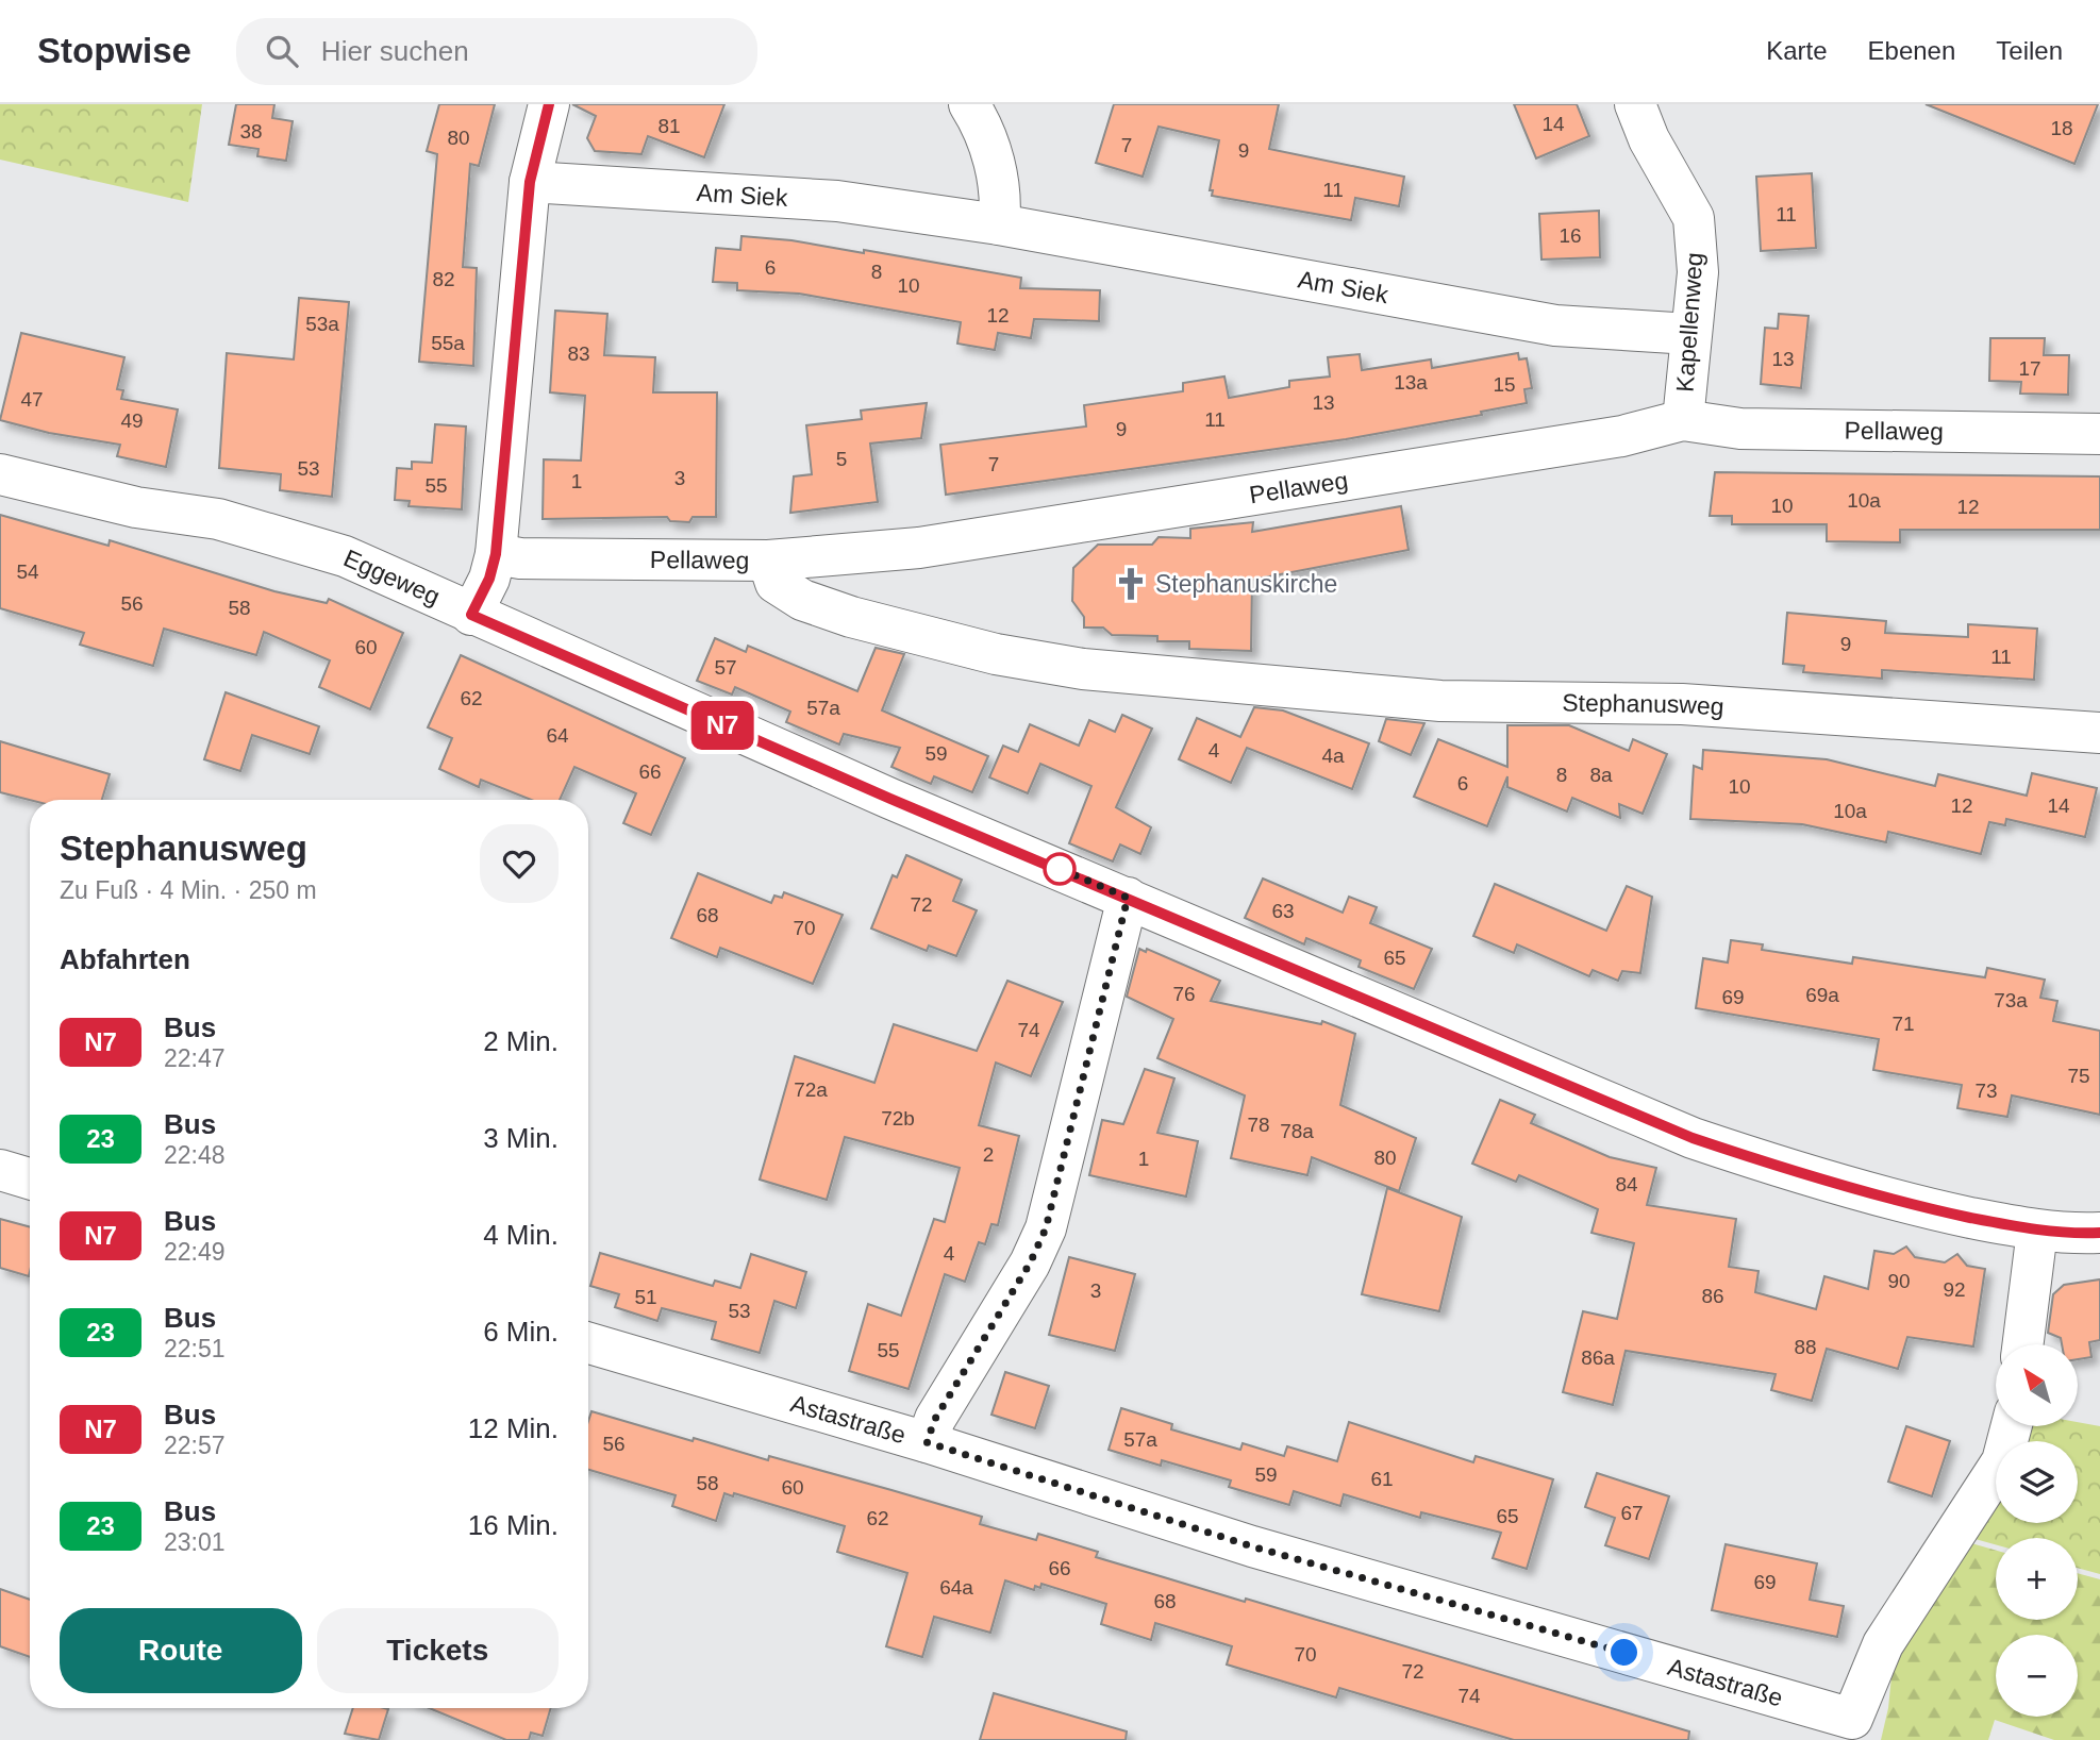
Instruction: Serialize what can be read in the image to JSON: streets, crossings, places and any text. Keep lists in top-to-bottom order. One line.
{"streets":{"street":["Am Siek","Kapellenweg","Pellaweg","Eggeweg","Stephanusweg","Astastraße"]},"crossings":[["Am Siek","Kapellenweg"],["Kapellenweg","Pellaweg"],["Pellaweg","Stephanusweg"]],"places":{"church":["Stephanuskirche"]},"lines":["bus line N7"],"house_numbers":["14","81","18","38","80","7","9","11","11","16","6","8","82","10","12","53a","55a","83","13","17","13a","15","47","13","11","49","9","5","7","53","3","1","55","10a","10","12","54","56","58","9","60","11","57","62","57a","64","4","59","4a","66","8","8a","6","10","12","14","10a","72","63","68","70","65","76","69a","69","73a","71","74","75","72a","73","72b","78","78a","2","80","1","84","4","90","92","3","86","51","53","88","55","86a","57a","56","59","61","58","60","67","65","62","66","69","64a","68","70","72","74"],"north":"top left","page":{"header":"Stopwise","search":"Hier suchen","nav":["Karte","Ebenen","Teilen"],"on_map":"N7","heading":[["Stephanusweg","Zu Fuß · 4 Min. · 250 m"],"Abfahrten"],"list":[{"mark":"N7","name":"Bus","note":"22:47","value":"2 Min."},{"mark":"23","name":"Bus","note":"22:48","value":"3 Min."},{"mark":"N7","name":"Bus","note":"22:49","value":"4 Min."},{"mark":"23","name":"Bus","note":"22:51","value":"6 Min."},{"mark":"N7","name":"Bus","note":"22:57","value":"12 Min."},{"mark":"23","name":"Bus","note":"23:01","value":"16 Min."}],"map_buttons":["+","−"],"buttons":["Route","Tickets"]}}
